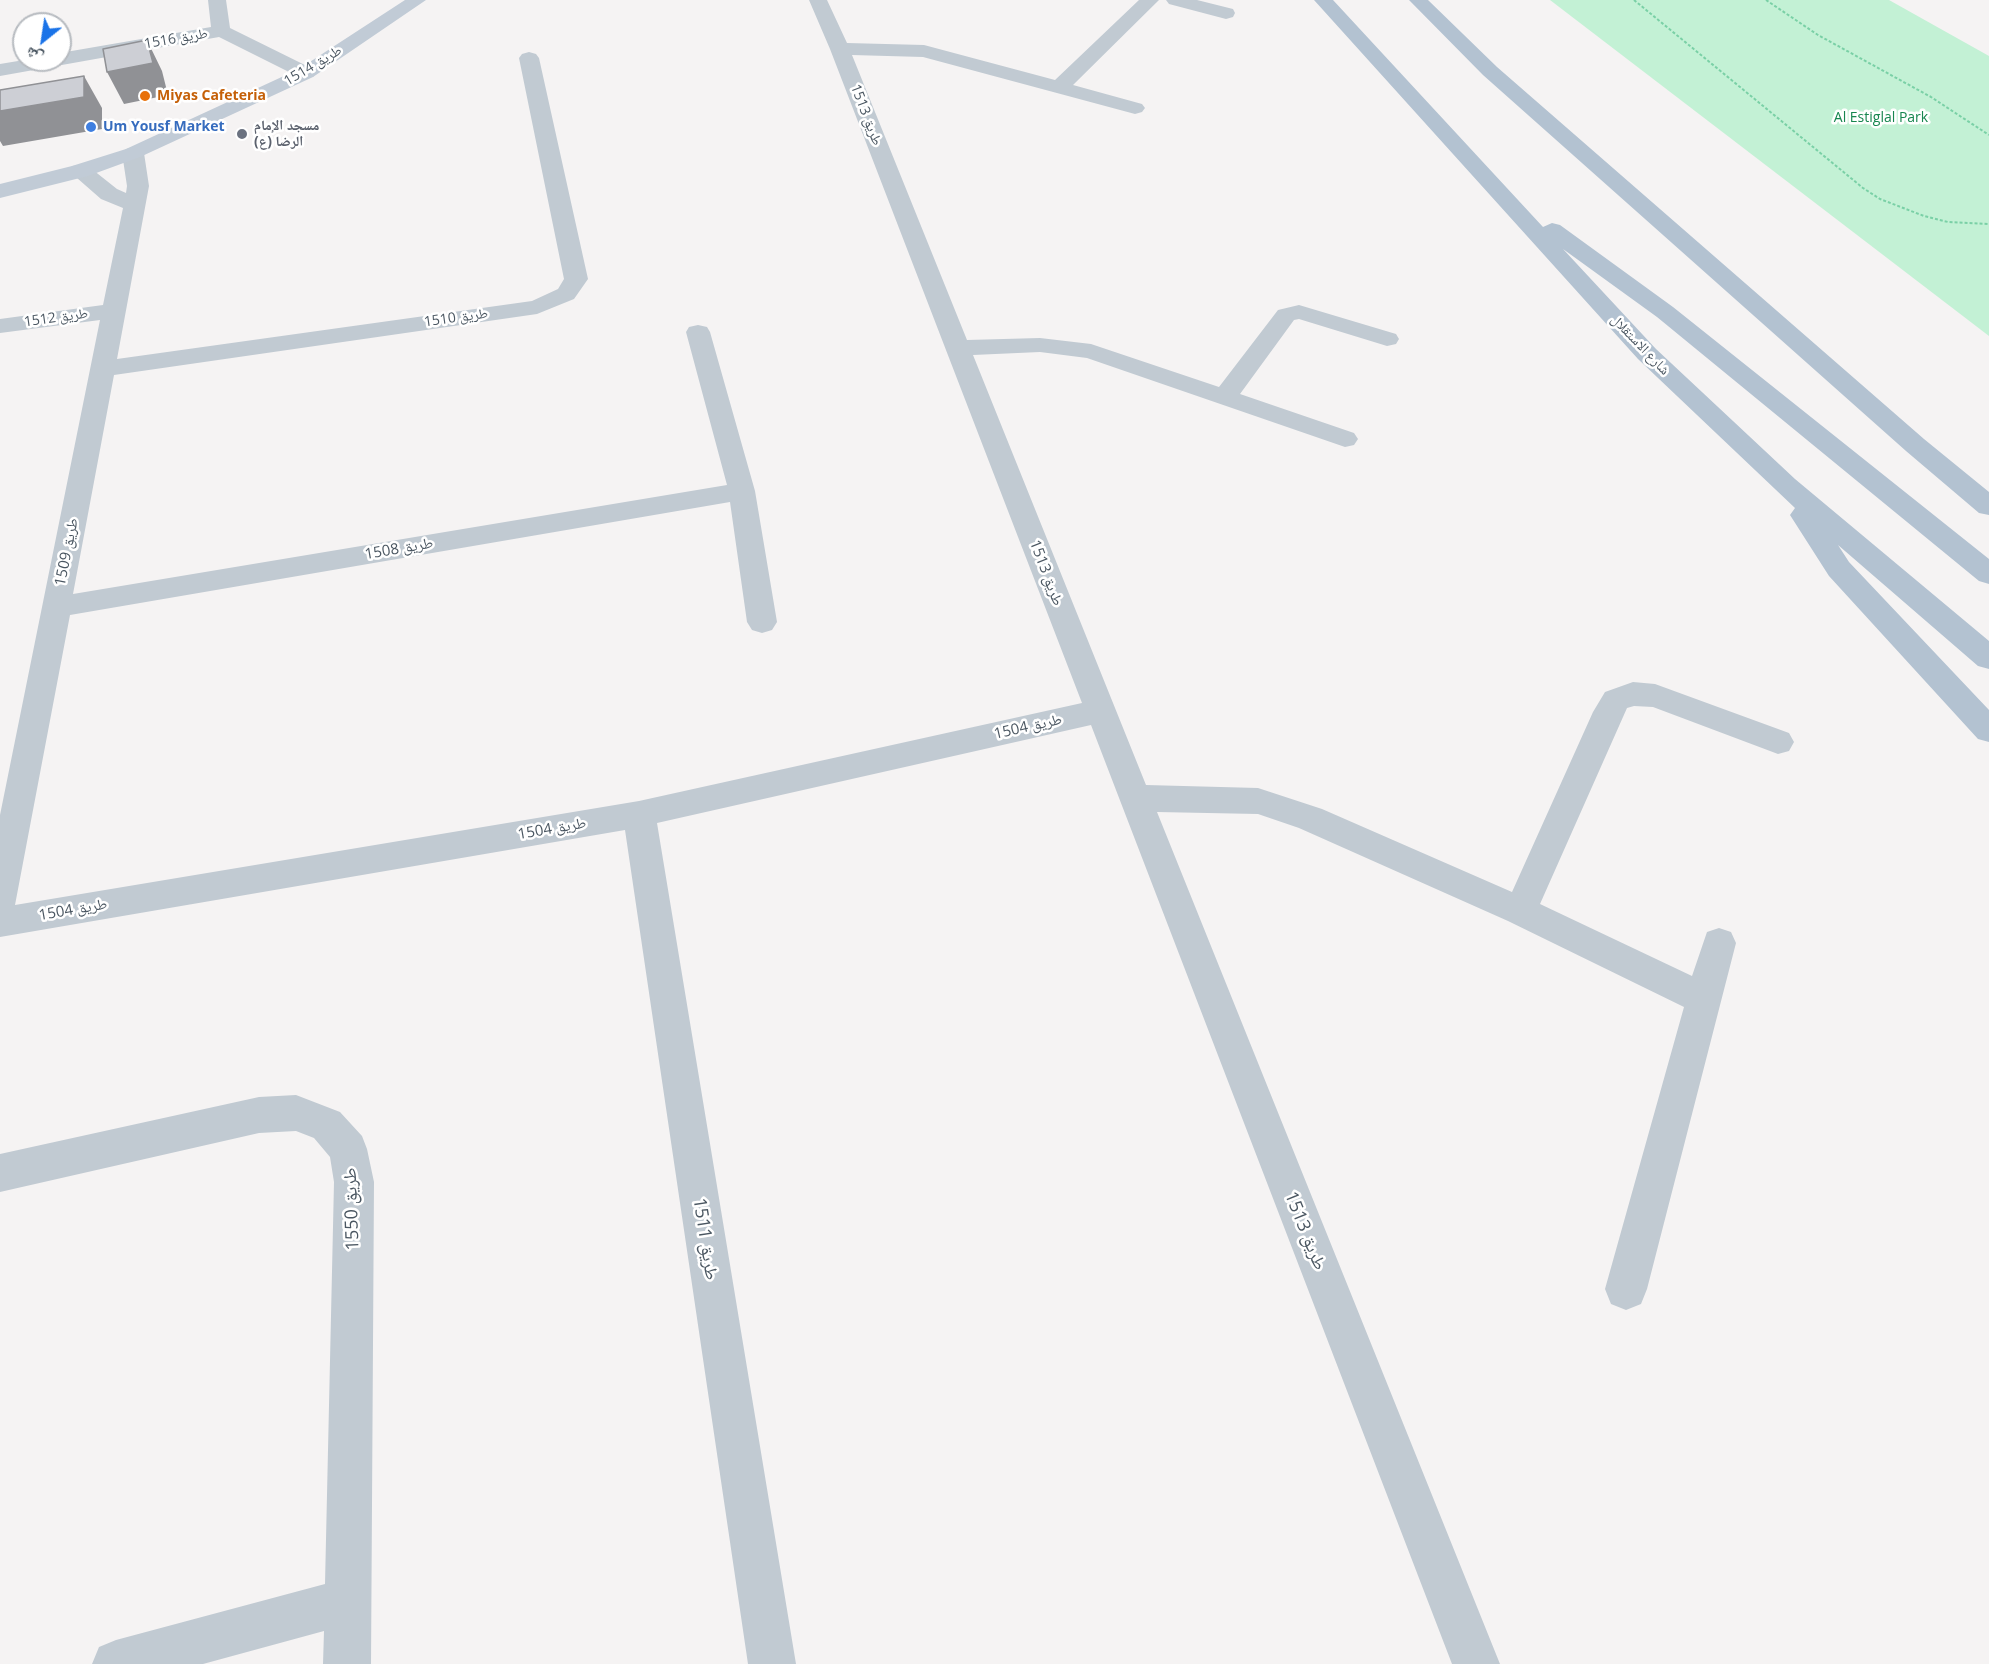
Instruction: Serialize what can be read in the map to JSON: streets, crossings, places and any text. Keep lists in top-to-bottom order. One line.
{"streets":{"main road":["شارع الاستقلال"],"street":["طريق 1516","طريق 1514","طريق 1513","طريق 1512","طريق 1510","طريق 1508","طريق 1509","طريق 1504","طريق 1550","طريق 1511"]},"crossings":[["طريق 1514","طريق 1509"],["طريق 1513","طريق 1504"],["طريق 1512","طريق 1509"],["طريق 1510","طريق 1509"],["طريق 1508","طريق 1509"],["طريق 1504","طريق 1511"]],"parks":["Al Estiglal Park"],"places":["Miyas Cafeteria","Um Yousf Market","مسجد الإمام الرضا (ع)"],"north":"bottom left"}
